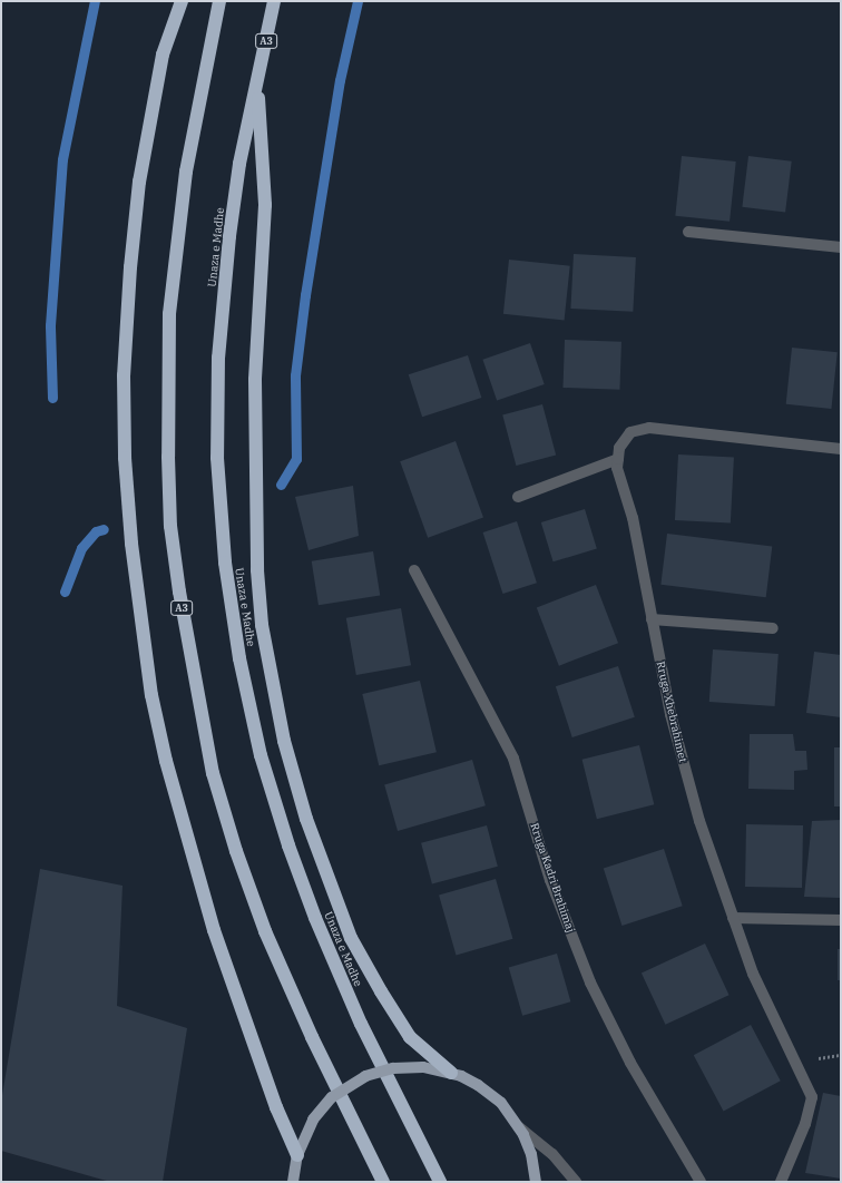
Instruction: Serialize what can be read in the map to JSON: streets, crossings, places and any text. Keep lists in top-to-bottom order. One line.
{"streets":{"highway":["A3","Unaza e Madhe"],"street":["Rruga Xhebrahimet","Rruga Kadri Brahimaj"]}}
